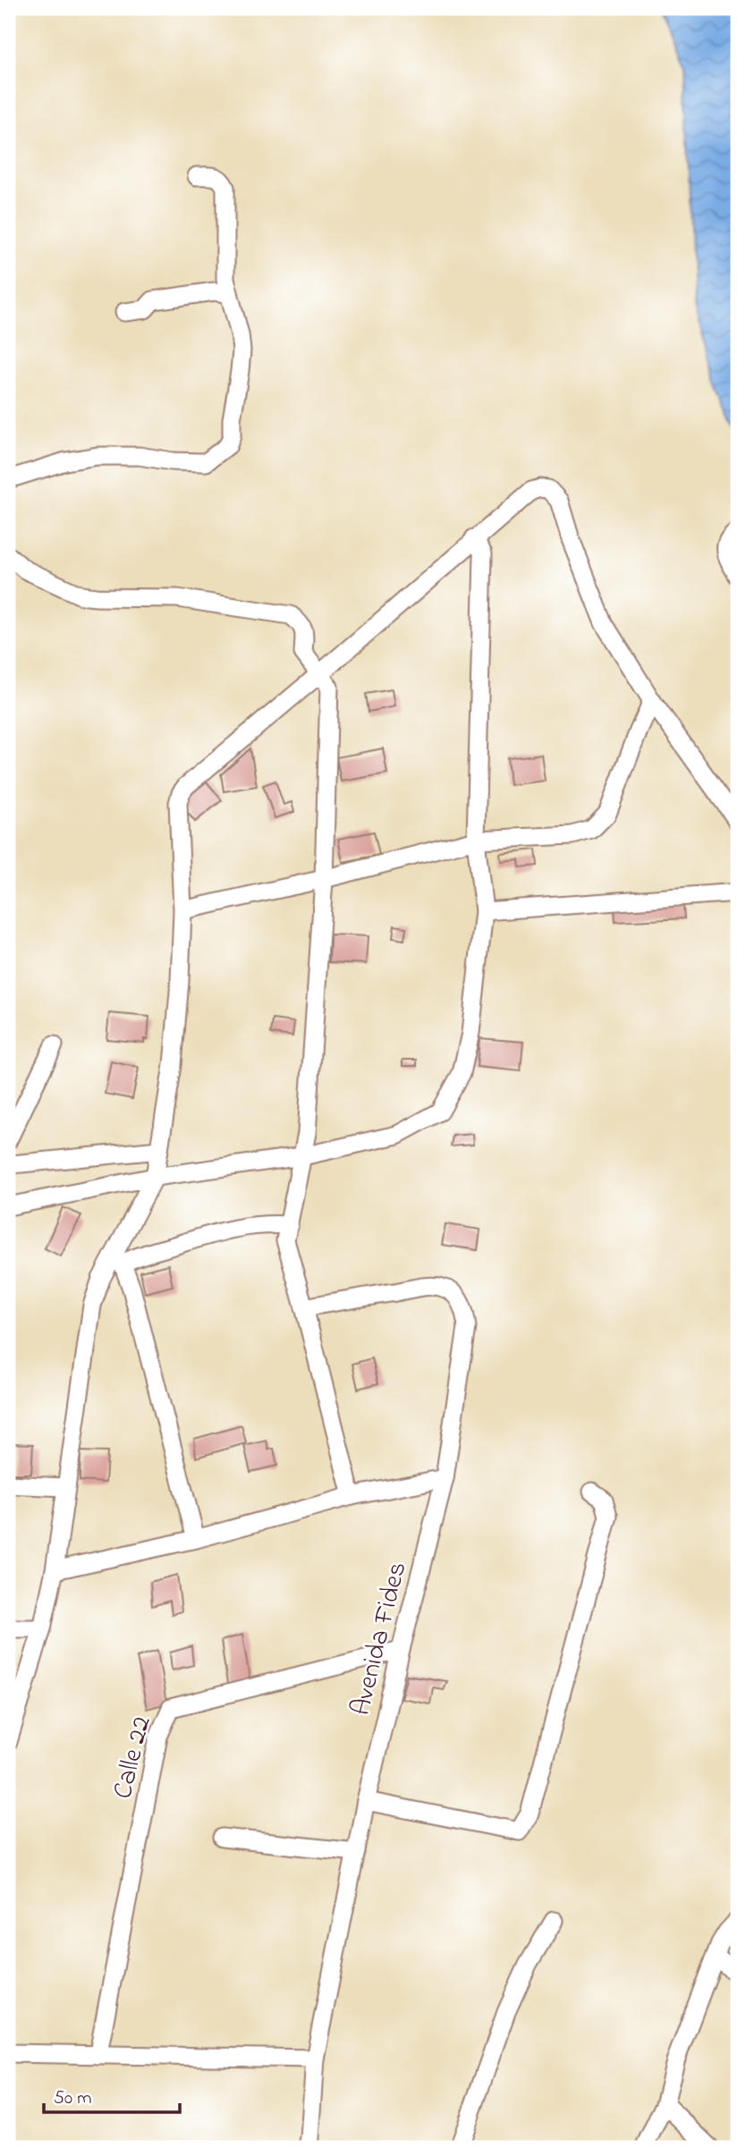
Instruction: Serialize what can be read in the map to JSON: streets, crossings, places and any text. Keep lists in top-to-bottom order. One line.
{"streets":{"street":["Avenida Fides","Calle 22"]},"crossings":[["Avenida Fides","Calle 22"]],"scale_bar":"50 m"}
